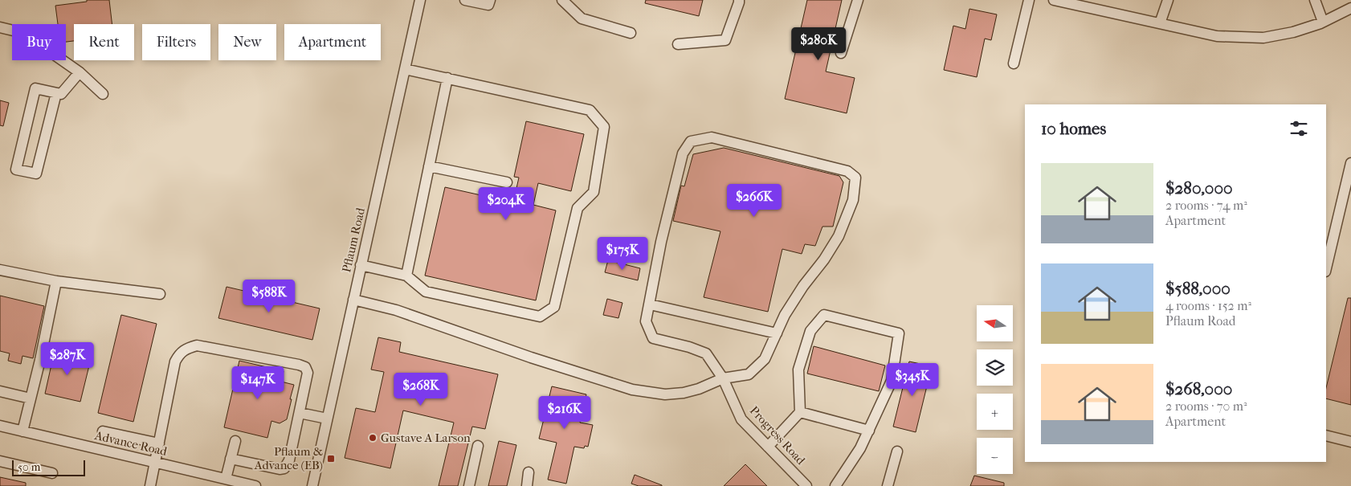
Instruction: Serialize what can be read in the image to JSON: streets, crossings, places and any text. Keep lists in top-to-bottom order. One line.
{"streets":{"street":["Pflaum Road","Progress Road","Advance Road"]},"places":{"other":["Gustave A Larson"],"transit":["Pflaum & Advance (EB)"]},"scale_bar":"50 m","north":"left","page":{"chip":["Buy","Rent","Filters","New","Apartment"],"price":["$280K","$266K","$204K","$175K","$588K","$287K","$345K","$147K","$268K","$216K"],"heading":"10 homes","list":[{"name":"$280,000","note":"2 rooms · 74 m² · Apartment"},{"name":"$588,000","note":"4 rooms · 152 m² · Pflaum Road"},{"name":"$268,000","note":"2 rooms · 70 m² · Apartment"}],"map_buttons":["+","−"],"scale":"50 m"}}
